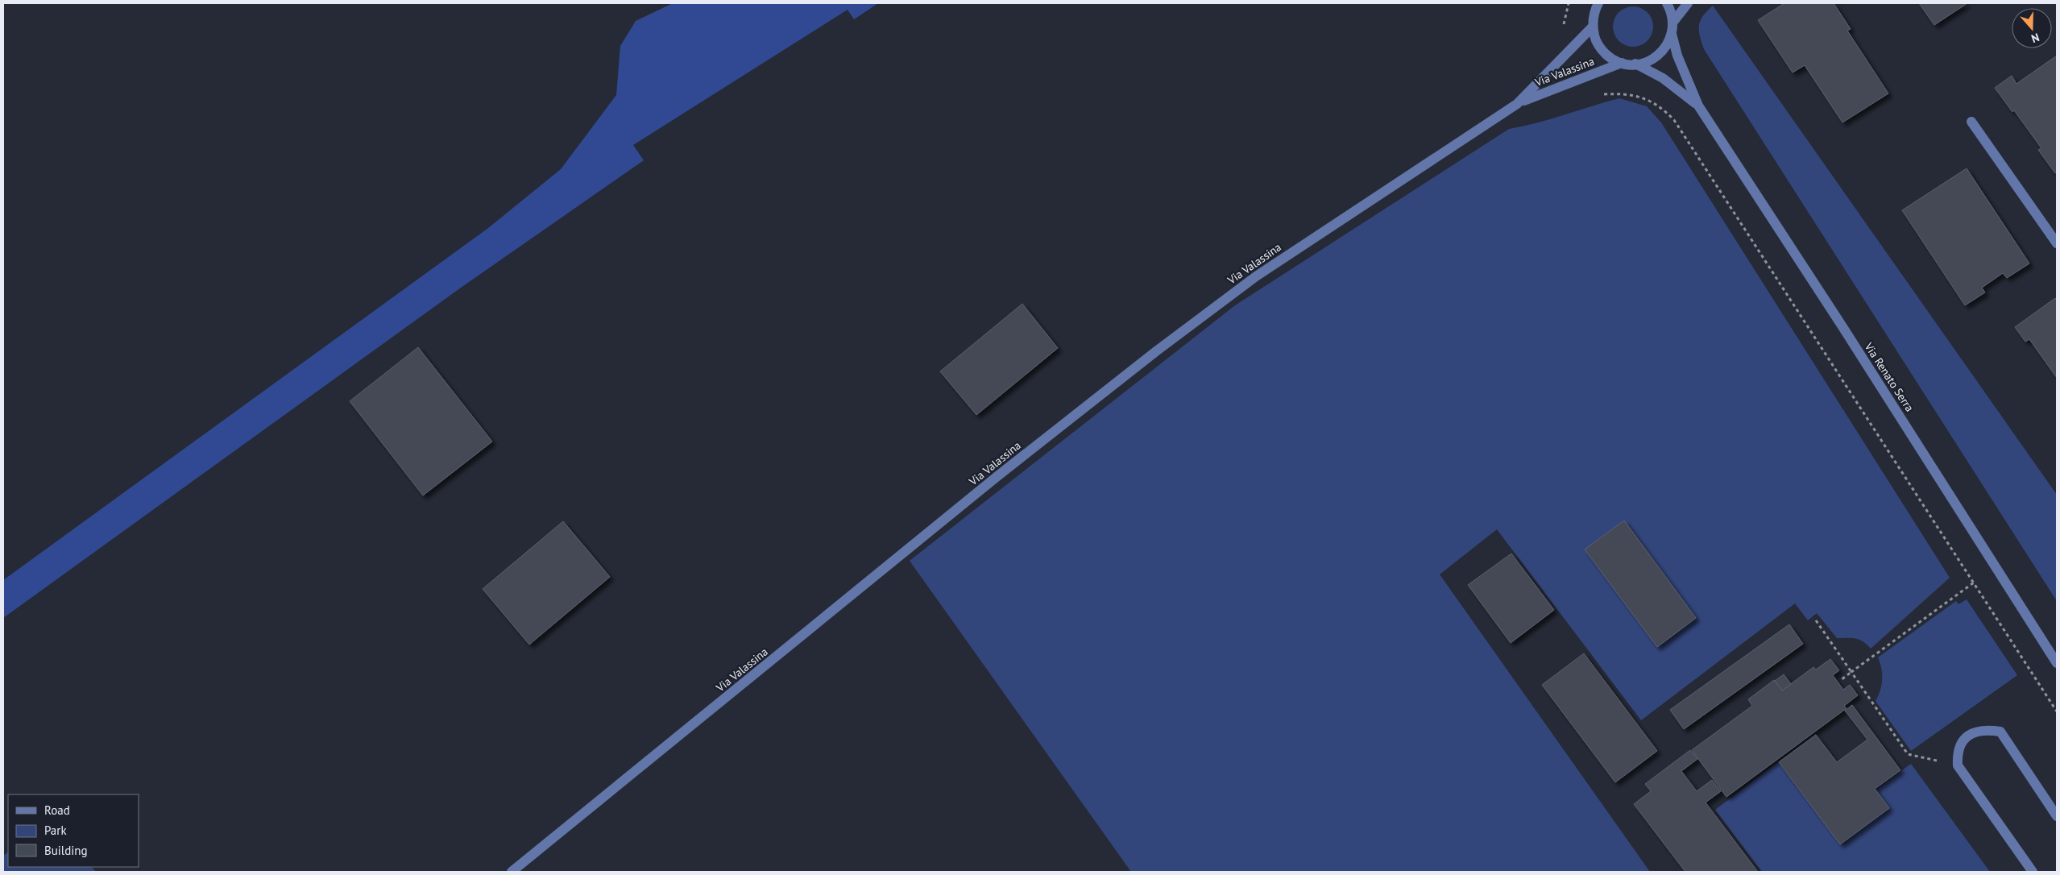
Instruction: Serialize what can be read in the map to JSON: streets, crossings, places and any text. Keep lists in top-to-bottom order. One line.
{"streets":{"street":["Via Valassina","Via Renato Serra"]},"legend":["Road","Park","Building"],"north":"bottom"}
